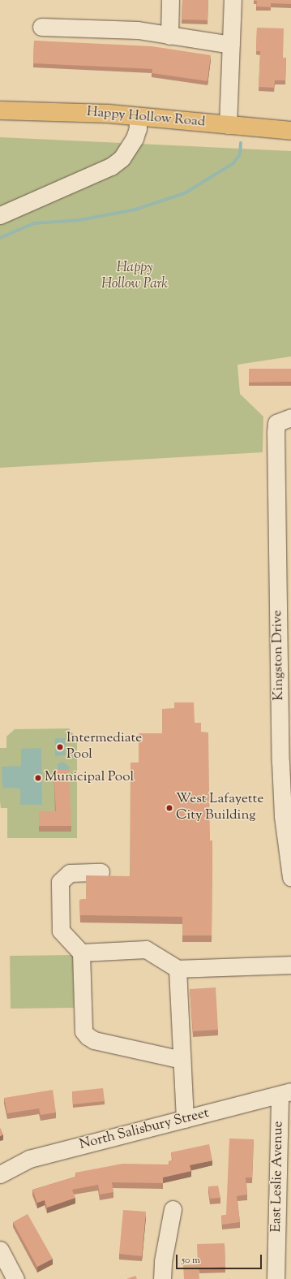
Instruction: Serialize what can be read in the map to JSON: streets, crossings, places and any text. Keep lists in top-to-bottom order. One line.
{"streets":{"main road":["Happy Hollow Road"],"street":["Kingston Drive","North Salisbury Street","East Leslie Avenue"]},"crossings":[["North Salisbury Street","East Leslie Avenue"]],"parks":["Happy Hollow Park"],"places":["Intermediate Pool","Municipal Pool","West Lafayette City Building"],"scale_bar":"50 m"}
